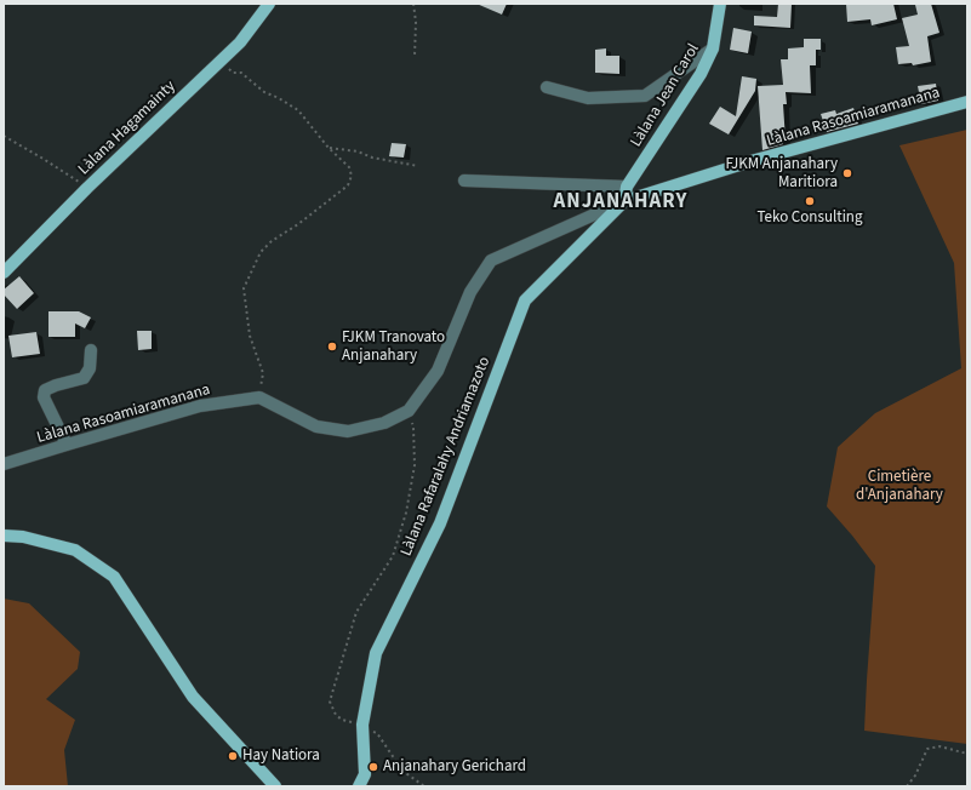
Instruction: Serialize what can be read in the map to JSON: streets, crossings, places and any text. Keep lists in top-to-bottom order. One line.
{"streets":{"main road":["Làlana Jean Carol","Làlana Rasoamiaramanana","Làlana Hagamainty","Làlana Rafaralahy Andriamazoto"]},"crossings":[["Làlana Jean Carol","Làlana Rasoamiaramanana"],["Làlana Jean Carol","Làlana Rafaralahy Andriamazoto"],["Làlana Rasoamiaramanana","Làlana Rafaralahy Andriamazoto"]],"districts":["ANJANAHARY"],"parks":["Cimetière d'Anjanahary"],"places":["FJKM Anjanahary Maritiora","Teko Consulting","FJKM Tranovato Anjanahary","Hay Natiora","Anjanahary Gerichard"]}
